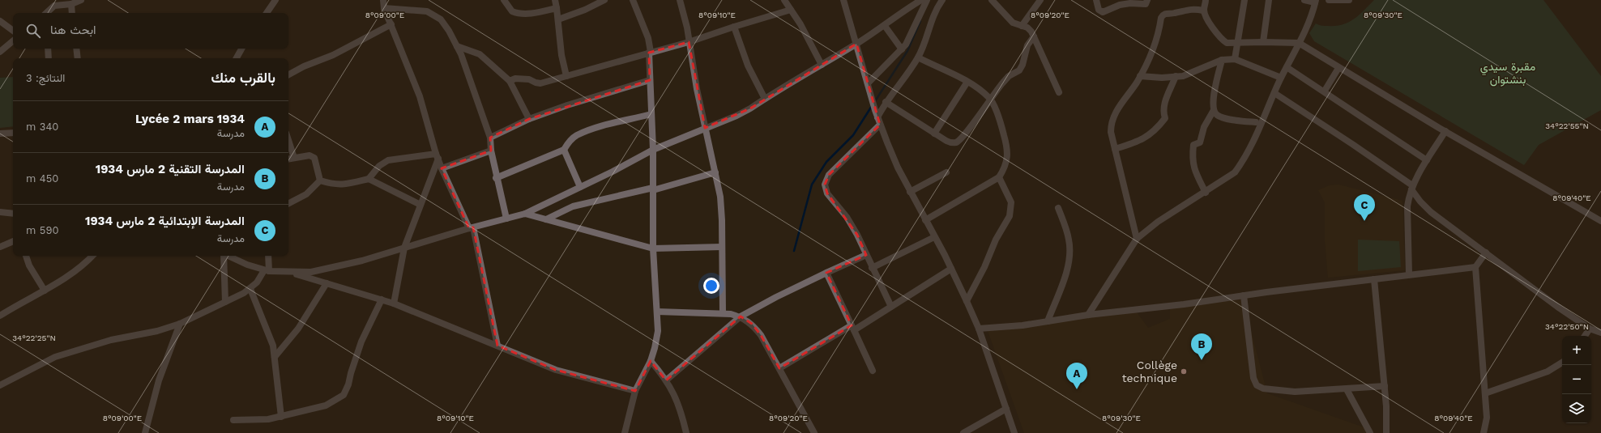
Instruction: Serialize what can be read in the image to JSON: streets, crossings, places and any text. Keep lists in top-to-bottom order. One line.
{"parks":["مقبرة سيدي بنشتوان"],"places":["Collège technique"],"page":{"search":"ابحث هنا","heading":["بالقرب منك","النتائج: 3"],"list":[{"mark":"A","name":"Lycée 2 mars 1934","note":"مدرسة","value":"340 m"},{"mark":"B","name":"المدرسة التقنية 2 مارس 1934","note":"مدرسة","value":"450 m"},{"mark":"C","name":"المدرسة الإبتدائية 2 مارس 1934","note":"مدرسة","value":"590 m"}],"pins":["C","B","A"],"map_buttons":["+","−"]},"coordinates":["8°09'00\"E","8°09'10\"E","8°09'20\"E","8°09'30\"E","34°22'55\"N","8°09'40\"E","34°22'50\"N","34°22'25\"N"]}
